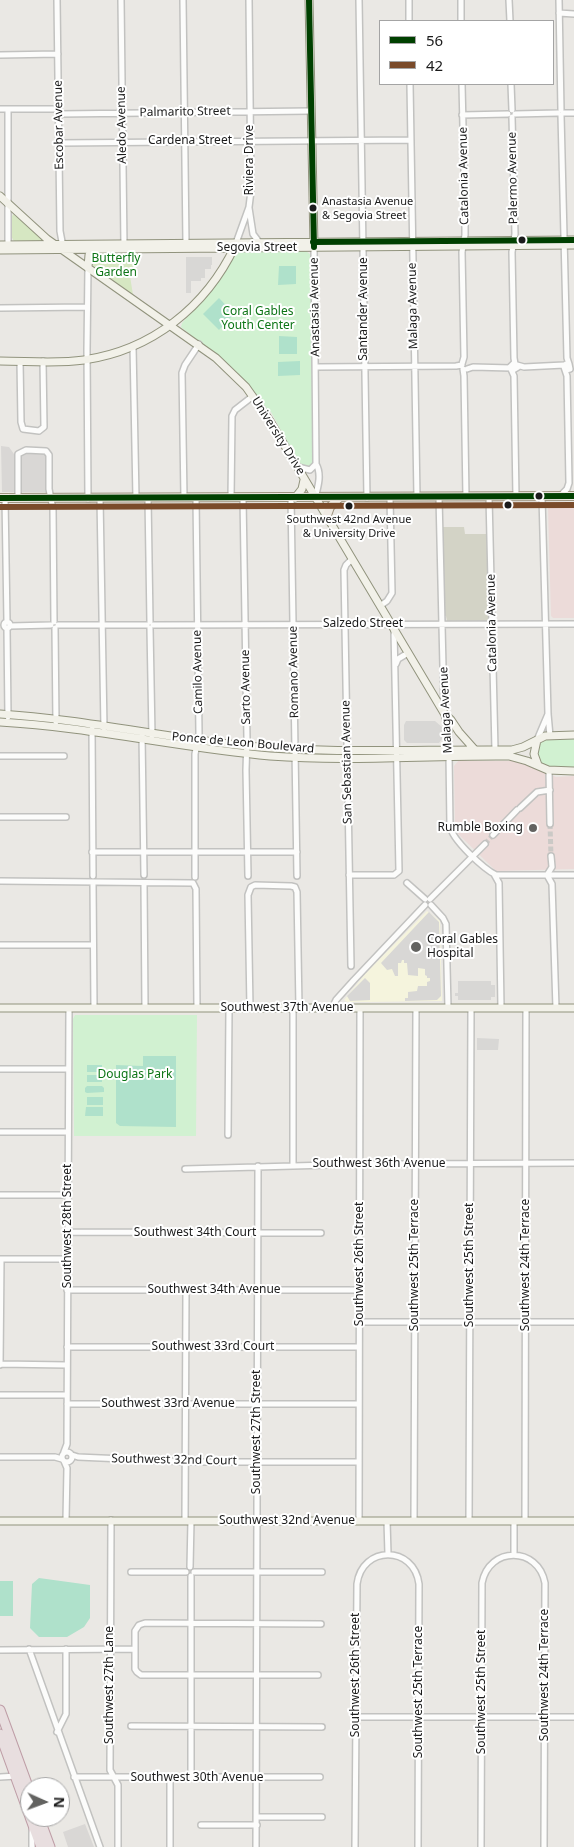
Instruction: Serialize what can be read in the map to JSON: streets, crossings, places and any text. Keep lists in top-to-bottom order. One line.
{"streets":{"street":["Palmarito Street","Escobar Avenue","Aledo Avenue","Cardena Street","Riviera Drive","Catalonia Avenue","Palermo Avenue","Segovia Street","Malaga Avenue","Anastasia Avenue","Santander Avenue","University Drive","Salzedo Street","Camilo Avenue","Romano Avenue","Sarto Avenue","Ponce de Leon Boulevard","San Sebastian Avenue","Southwest 37th Avenue","Southwest 36th Avenue","Southwest 28th Street","Southwest 34th Court","Southwest 26th Street","Southwest 25th Terrace","Southwest 25th Street","Southwest 24th Terrace","Southwest 34th Avenue","Southwest 33rd Court","Southwest 33rd Avenue","Southwest 27th Street","Southwest 32nd Court","Southwest 32nd Avenue","Southwest 27th Lane","Southwest 30th Avenue"]},"crossings":[["Palmarito Street","Escobar Avenue"],["Palmarito Street","Aledo Avenue"],["Palmarito Street","Riviera Drive"],["Palmarito Street","Anastasia Avenue"],["Escobar Avenue","Cardena Street"],["Escobar Avenue","Segovia Street"],["Escobar Avenue","University Drive"],["Aledo Avenue","Cardena Street"],["Aledo Avenue","Segovia Street"],["Cardena Street","Riviera Drive"],["Cardena Street","Malaga Avenue"],["Cardena Street","Anastasia Avenue"],["Cardena Street","Santander Avenue"],["Riviera Drive","Segovia Street"],["Riviera Drive","University Drive"],["Catalonia Avenue","Segovia Street"],["Catalonia Avenue","Salzedo Street"],["Catalonia Avenue","Ponce de Leon Boulevard"],["Palermo Avenue","Segovia Street"],["Segovia Street","Malaga Avenue"],["Segovia Street","Anastasia Avenue"],["Segovia Street","Santander Avenue"],["Segovia Street","University Drive"],["Malaga Avenue","University Drive"],["Malaga Avenue","Salzedo Street"],["Malaga Avenue","Ponce de Leon Boulevard"],["Malaga Avenue","Southwest 37th Avenue"],["Anastasia Avenue","University Drive"],["University Drive","Salzedo Street"],["University Drive","Ponce de Leon Boulevard"],["University Drive","San Sebastian Avenue"],["Salzedo Street","Camilo Avenue"],["Salzedo Street","Romano Avenue"],["Salzedo Street","Sarto Avenue"],["Salzedo Street","San Sebastian Avenue"],["Camilo Avenue","Ponce de Leon Boulevard"],["Romano Avenue","Ponce de Leon Boulevard"],["Sarto Avenue","Ponce de Leon Boulevard"],["Ponce de Leon Boulevard","San Sebastian Avenue"],["Southwest 37th Avenue","Southwest 28th Street"],["Southwest 37th Avenue","Southwest 26th Street"],["Southwest 37th Avenue","Southwest 25th Terrace"],["Southwest 37th Avenue","Southwest 25th Street"],["Southwest 37th Avenue","Southwest 24th Terrace"],["Southwest 36th Avenue","Southwest 26th Street"],["Southwest 36th Avenue","Southwest 25th Terrace"],["Southwest 36th Avenue","Southwest 25th Street"],["Southwest 36th Avenue","Southwest 24th Terrace"],["Southwest 36th Avenue","Southwest 27th Street"],["Southwest 28th Street","Southwest 34th Court"],["Southwest 28th Street","Southwest 34th Avenue"],["Southwest 28th Street","Southwest 33rd Court"],["Southwest 28th Street","Southwest 33rd Avenue"],["Southwest 28th Street","Southwest 32nd Court"],["Southwest 28th Street","Southwest 32nd Avenue"],["Southwest 34th Court","Southwest 27th Street"],["Southwest 26th Street","Southwest 25th Terrace"],["Southwest 26th Street","Southwest 34th Avenue"],["Southwest 26th Street","Southwest 33rd Court"],["Southwest 26th Street","Southwest 33rd Avenue"],["Southwest 26th Street","Southwest 32nd Court"],["Southwest 26th Street","Southwest 32nd Avenue"],["Southwest 25th Terrace","Southwest 32nd Avenue"],["Southwest 25th Street","Southwest 24th Terrace"],["Southwest 25th Street","Southwest 32nd Avenue"],["Southwest 24th Terrace","Southwest 32nd Avenue"],["Southwest 34th Avenue","Southwest 27th Street"],["Southwest 33rd Court","Southwest 27th Street"],["Southwest 33rd Avenue","Southwest 27th Street"],["Southwest 27th Street","Southwest 32nd Court"],["Southwest 27th Street","Southwest 32nd Avenue"],["Southwest 27th Street","Southwest 30th Avenue"],["Southwest 32nd Avenue","Southwest 27th Lane"],["Southwest 27th Lane","Southwest 30th Avenue"]],"parks":["Butterfly Garden","Coral Gables Youth Center","Douglas Park"],"places":["Anastasia Avenue & Segovia Street","Southwest 42nd Avenue & University Drive","Rumble Boxing","Coral Gables Hospital"],"lines":["transit line 56","transit line 42"],"legend":["56","42"],"north":"right"}
